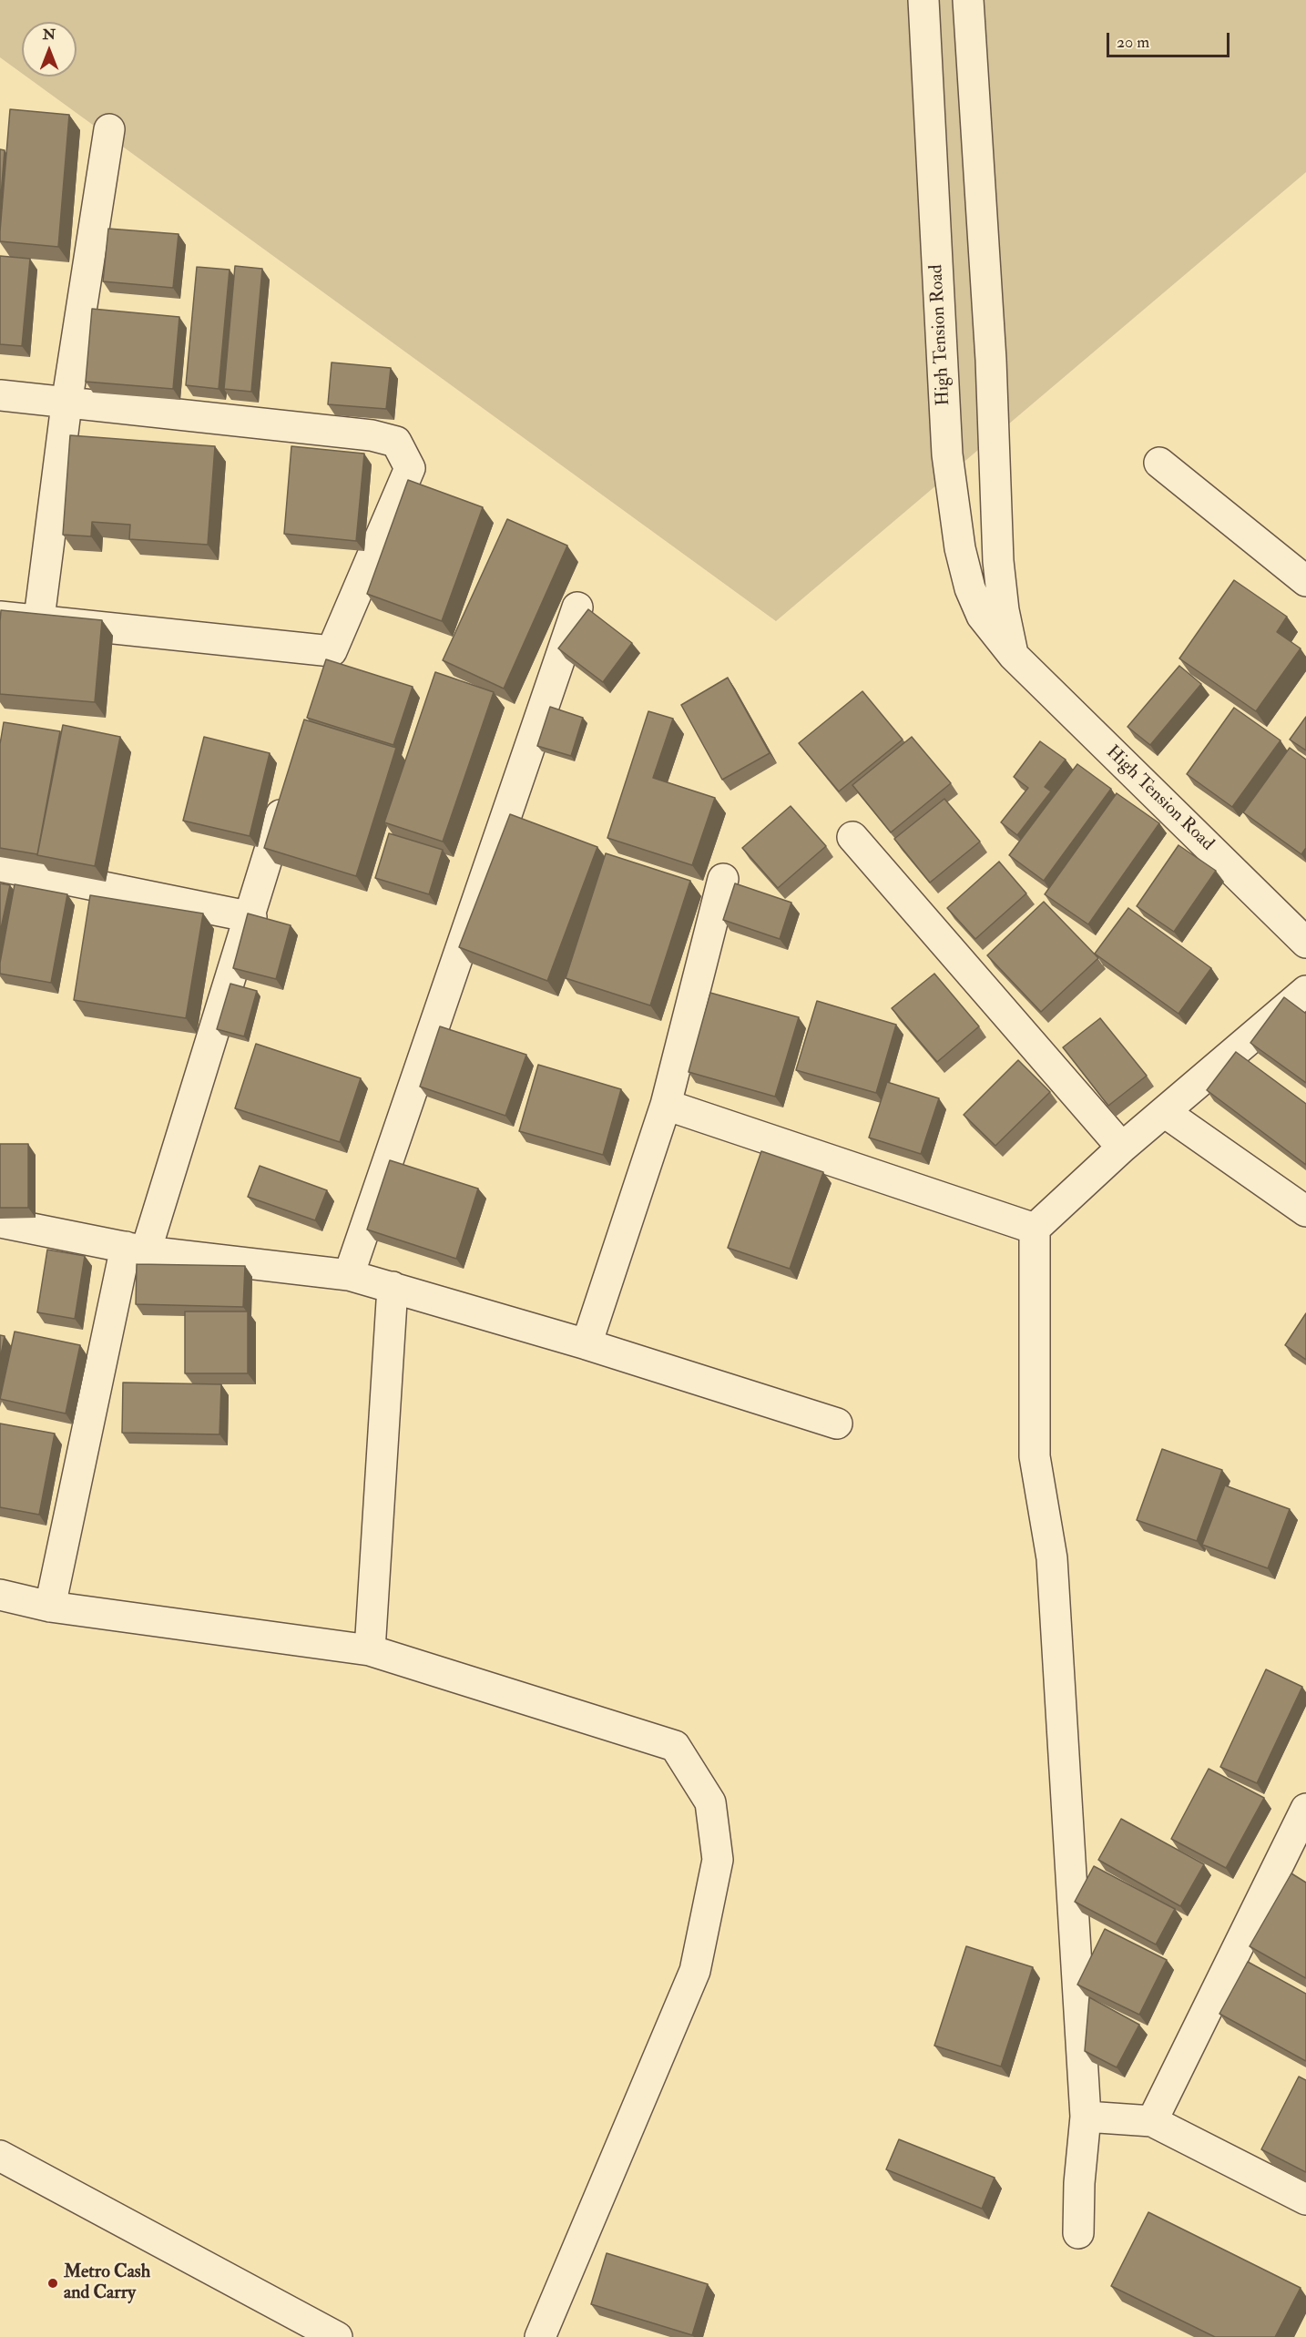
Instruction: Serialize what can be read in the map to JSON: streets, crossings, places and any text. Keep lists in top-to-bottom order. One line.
{"streets":{"street":["High Tension Road"]},"places":["Metro Cash and Carry"],"scale_bar":"20 m","north":"top"}
